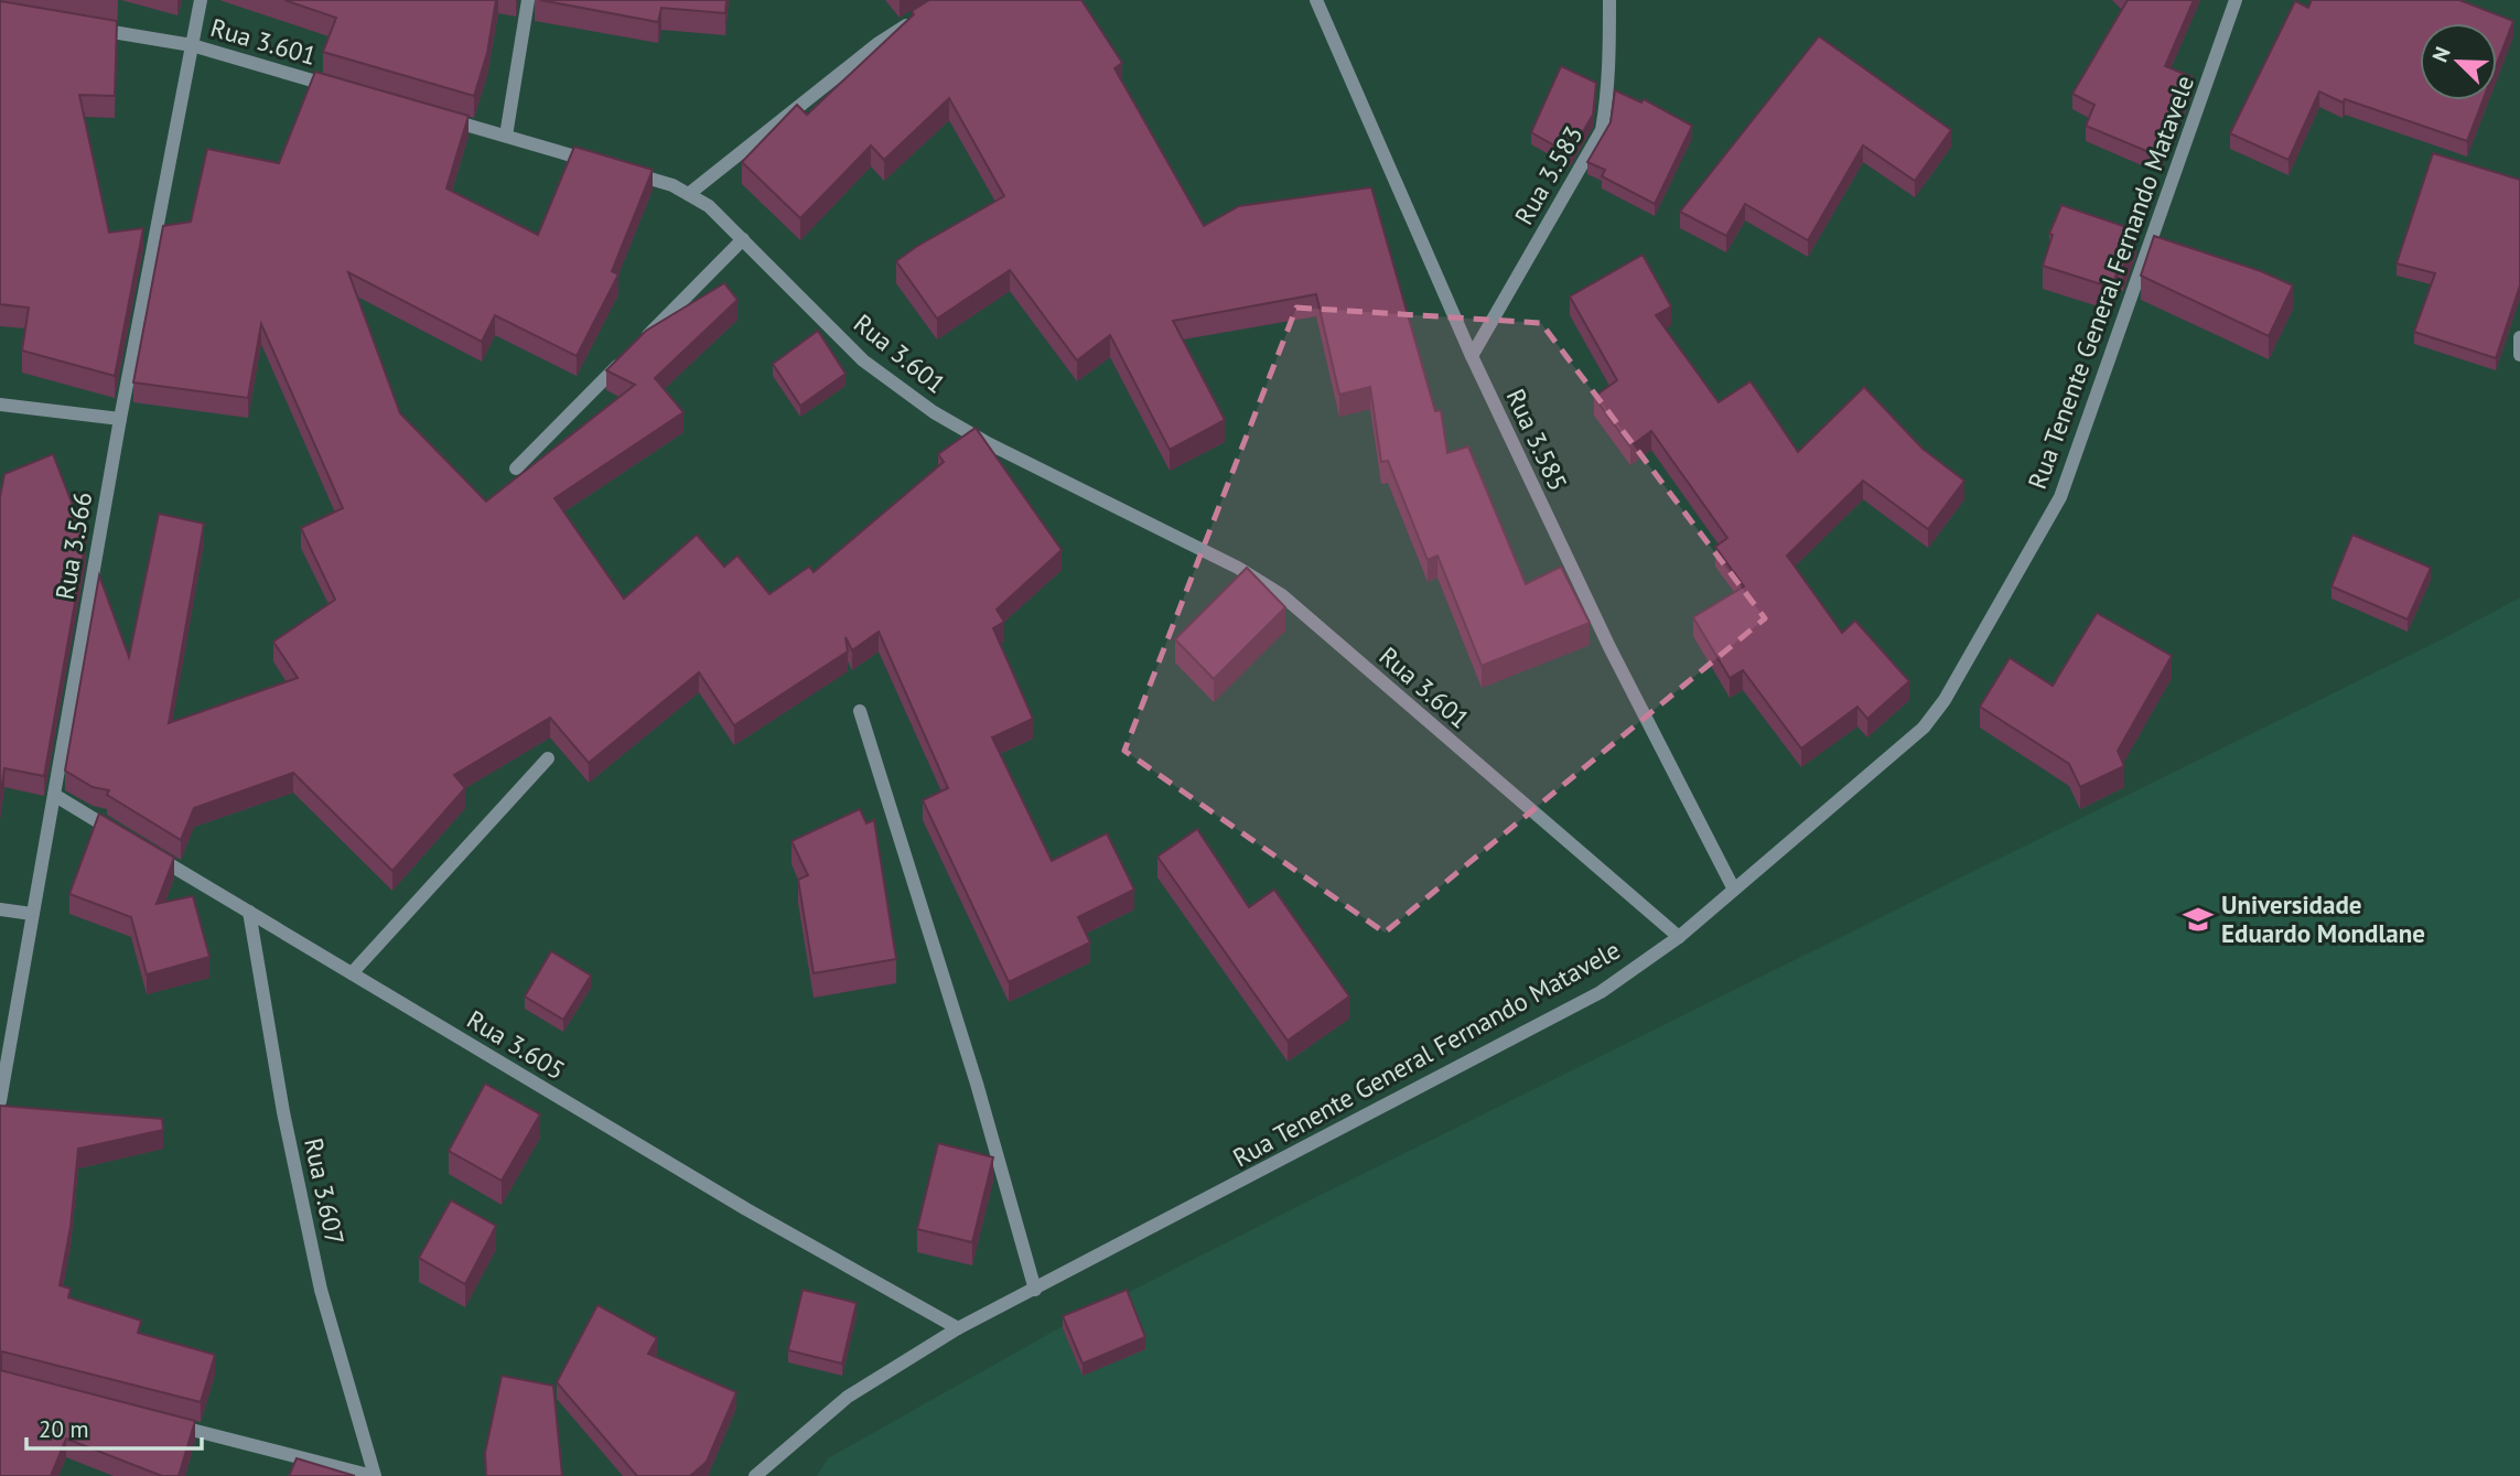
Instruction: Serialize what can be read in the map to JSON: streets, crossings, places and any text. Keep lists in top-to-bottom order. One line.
{"streets":{"street":["Rua 3.601","Rua 3.583","Rua Tenente General Fernando Matavele","Rua 3.585","Rua 3.566","Rua 3.605","Rua 3.607"]},"crossings":[["Rua 3.601","Rua Tenente General Fernando Matavele"],["Rua 3.601","Rua 3.566"],["Rua 3.583","Rua 3.585"],["Rua Tenente General Fernando Matavele","Rua 3.585"],["Rua Tenente General Fernando Matavele","Rua 3.605"],["Rua 3.605","Rua 3.607"]],"places":{"school or university":["Universidade Eduardo Mondlane"]},"scale_bar":"20 m","north":"top left"}
